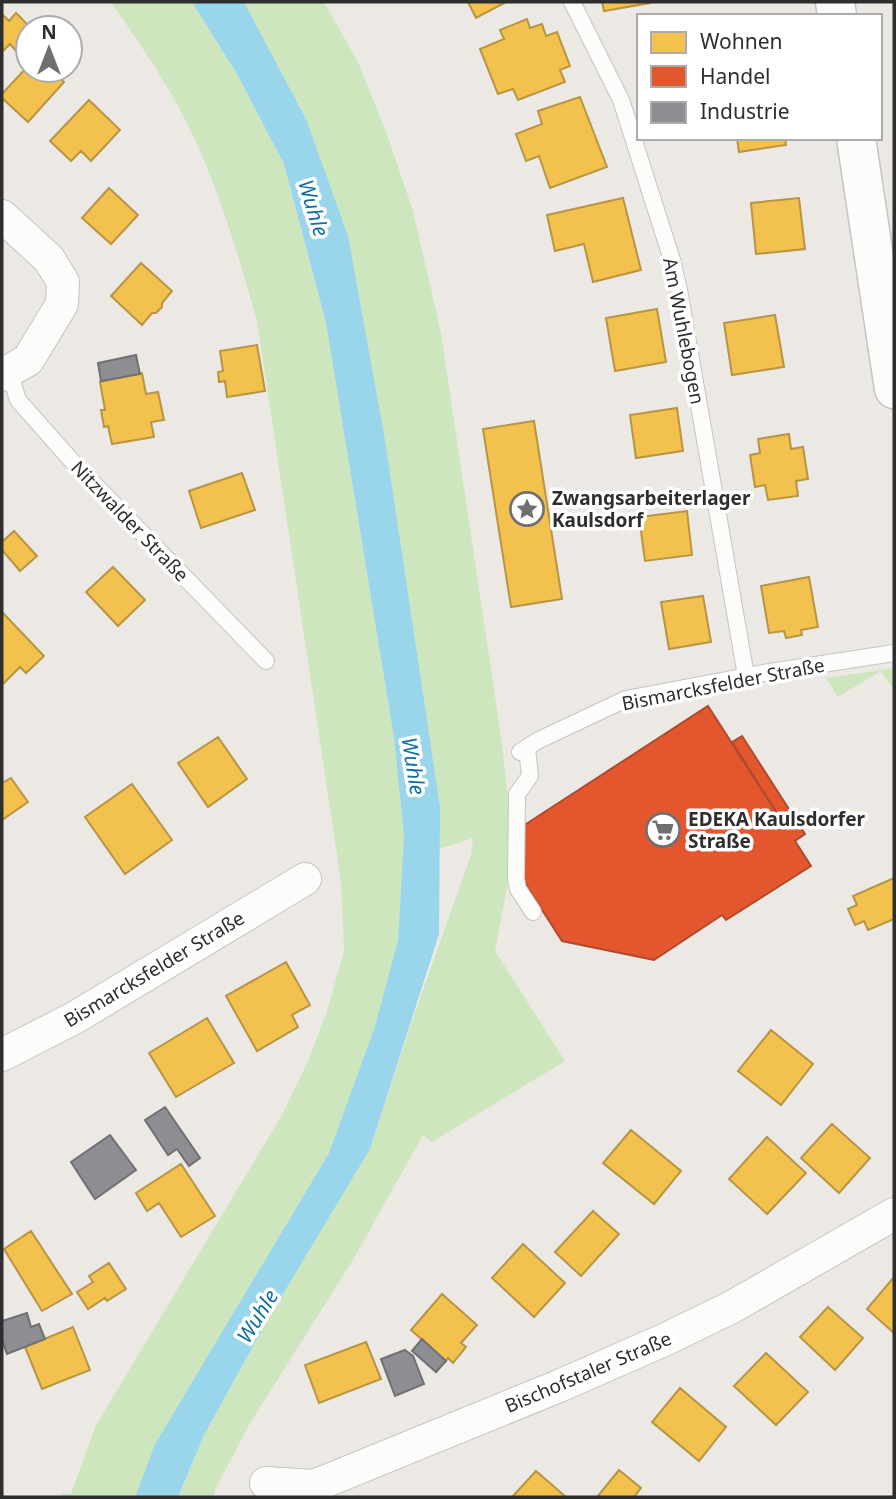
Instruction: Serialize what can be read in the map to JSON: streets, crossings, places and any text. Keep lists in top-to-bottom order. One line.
{"streets":{"street":["Bismarcksfelder Straße","Bischofstaler Straße"],"lane":["Am Wuhlebogen","Nitzwalder Straße"]},"crossings":[["Am Wuhlebogen","Bismarcksfelder Straße"]],"water":["Wuhle"],"places":{"place":["Zwangsarbeiterlager Kaulsdorf"],"supermarket":["EDEKA Kaulsdorfer Straße"]},"legend":["Wohnen","Handel","Industrie"],"north":"top"}
